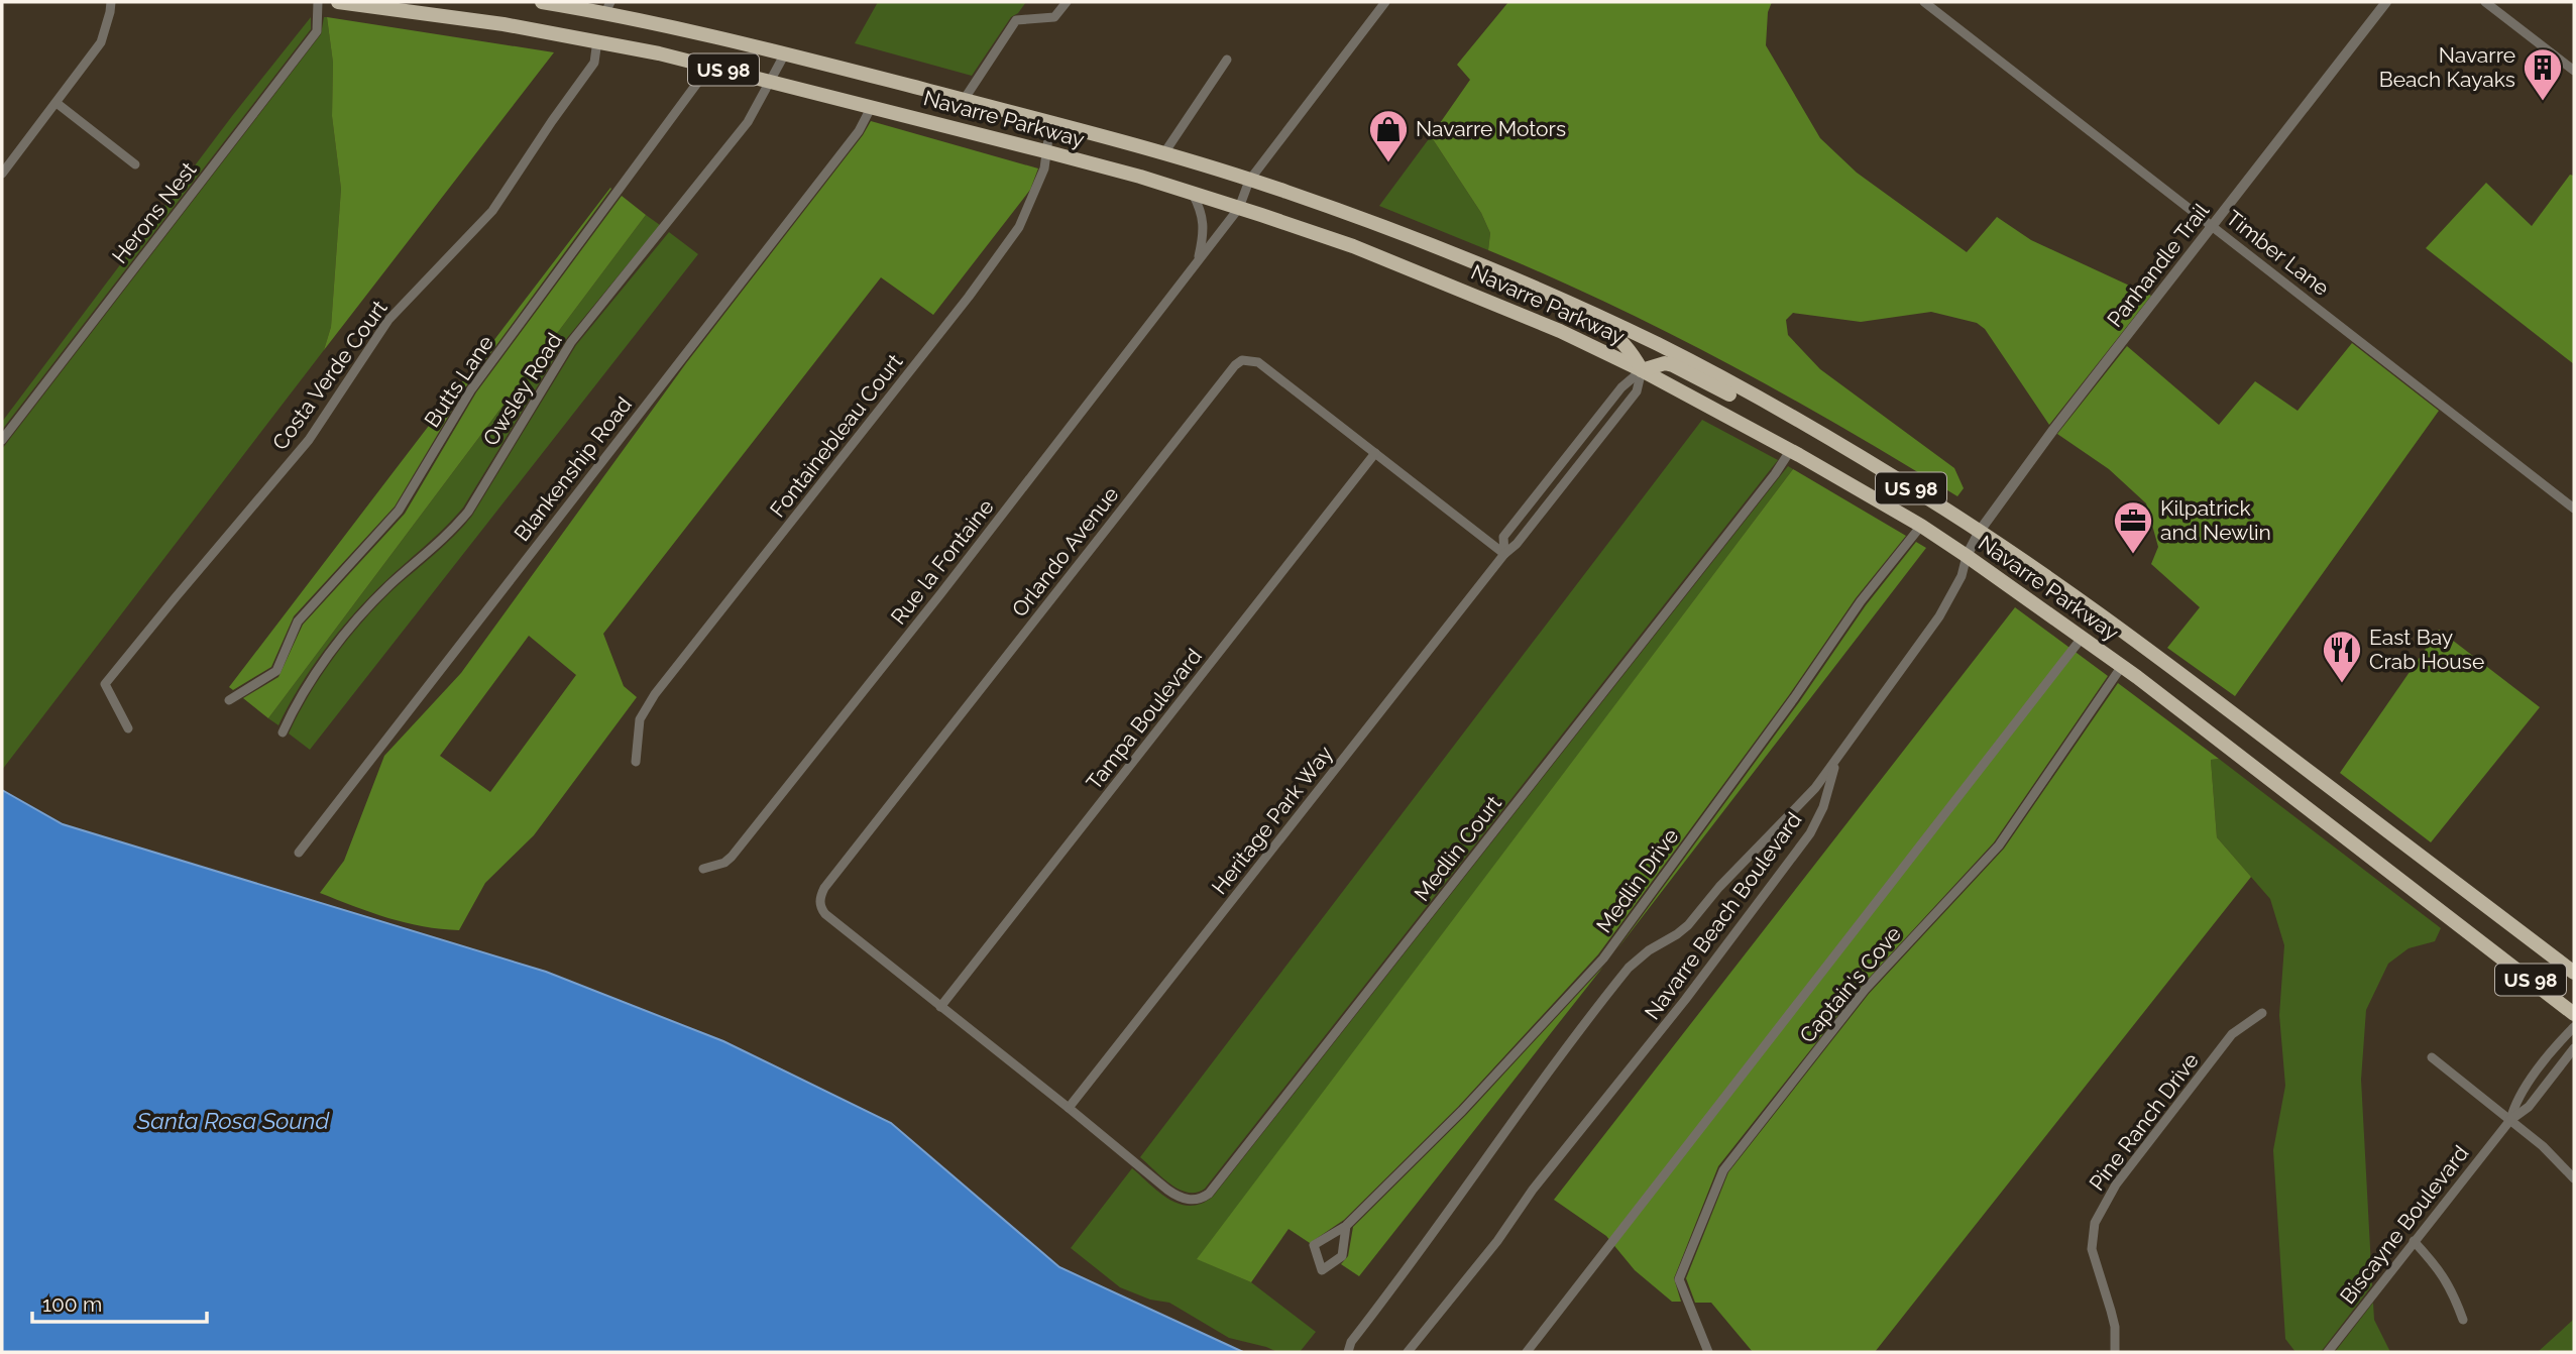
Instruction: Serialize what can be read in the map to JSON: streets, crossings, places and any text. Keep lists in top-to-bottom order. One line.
{"streets":{"highway":["US 98","Navarre Parkway"],"street":["Herons Nest","Timber Lane","Panhandle Trail","Costa Verde Court","Butts Lane","Owsley Road","Fontainebleau Court","Blankenship Road","Orlando Avenue","Rue la Fontaine","Tampa Boulevard","Heritage Park Way","Medlin Court","Medlin Drive","Navarre Beach Boulevard","Captain's Cove","Pine Ranch Drive","Biscayne Boulevard"]},"crossings":[["Navarre Parkway","Panhandle Trail"],["Navarre Parkway","Costa Verde Court"],["Navarre Parkway","Butts Lane"],["Navarre Parkway","Owsley Road"],["Navarre Parkway","Fontainebleau Court"],["Navarre Parkway","Blankenship Road"],["Navarre Parkway","Rue la Fontaine"],["Navarre Parkway","Heritage Park Way"],["Navarre Parkway","Medlin Court"],["Navarre Parkway","Medlin Drive"],["Navarre Parkway","Captain's Cove"],["Timber Lane","Panhandle Trail"],["Orlando Avenue","Tampa Boulevard"],["Orlando Avenue","Heritage Park Way"],["Heritage Park Way","Medlin Court"]],"water":["Santa Rosa Sound"],"places":{"building":["Navarre Beach Kayaks"],"shop":["Navarre Motors"],"office":["Kilpatrick and Newlin"],"restaurant":["East Bay Crab House"]},"scale_bar":"100 m"}
